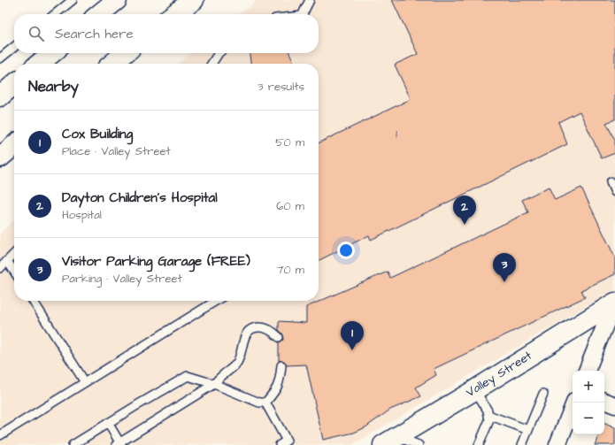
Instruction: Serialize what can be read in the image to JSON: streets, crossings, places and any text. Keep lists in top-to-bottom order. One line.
{"streets":{"main road":["Valley Street"]},"house_numbers":["1"],"page":{"search":"Search here","heading":["Nearby","3 results"],"list":[{"mark":"1","name":"Cox Building","note":"Place · Valley Street","value":"50 m"},{"mark":"2","name":"Dayton Children’s Hospital","note":"Hospital","value":"60 m"},{"mark":"3","name":"Visitor Parking Garage (FREE)","note":"Parking · Valley Street","value":"70 m"}],"pins":["2","3","1"],"map_buttons":["+","−"]}}
